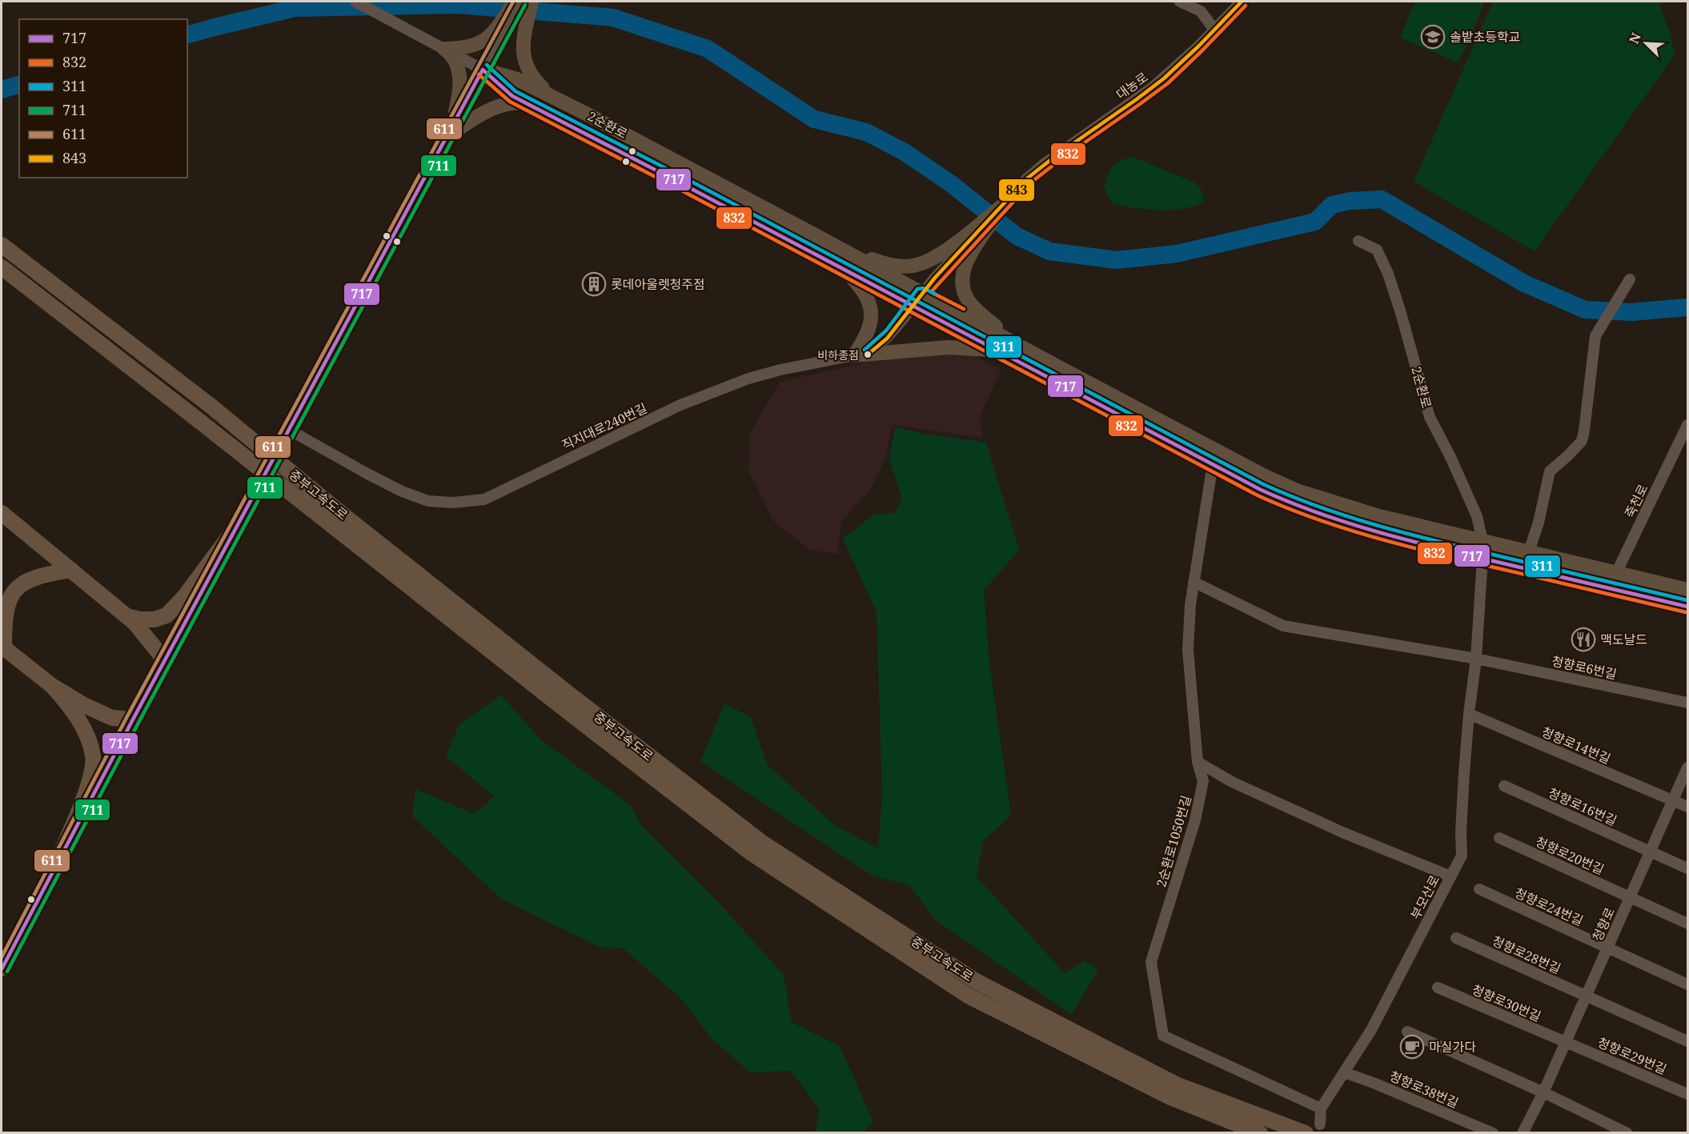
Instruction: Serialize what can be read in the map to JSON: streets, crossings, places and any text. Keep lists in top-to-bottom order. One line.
{"streets":{"highway":["중부고속도로"],"main road":["2순환로"],"street":["대농로","직지대로240번길","죽천로","청향로6번길","청향로14번길","청향로16번길","2순환로1050번길","청향로20번길","부모산로","청향로24번길","청향로","청향로28번길","청향로30번길","청향로29번길","청향로38번길"]},"crossings":[["2순환로","직지대로240번길"],["2순환로","죽천로"],["2순환로","2순환로1050번길"],["2순환로","부모산로"],["청향로6번길","부모산로"],["청향로14번길","부모산로"],["청향로14번길","청향로"],["청향로16번길","청향로"],["2순환로1050번길","부모산로"],["청향로20번길","청향로"],["부모산로","청향로38번길"],["청향로24번길","청향로"],["청향로","청향로28번길"],["청향로","청향로30번길"],["청향로","청향로29번길"],["청향로30번길","청향로29번길"]],"places":{"school or university":["솔밭초등학교"],"building":["롯데아울렛청주점"],"other":["비하종점"],"restaurant":["맥도날드"],"cafe":["마실가다"]},"lines":["transit line 611","transit line 843","transit line 711","transit line 832","transit line 311","transit line 717"],"legend":["717","832","311","711","611","843"],"north":"top left"}
